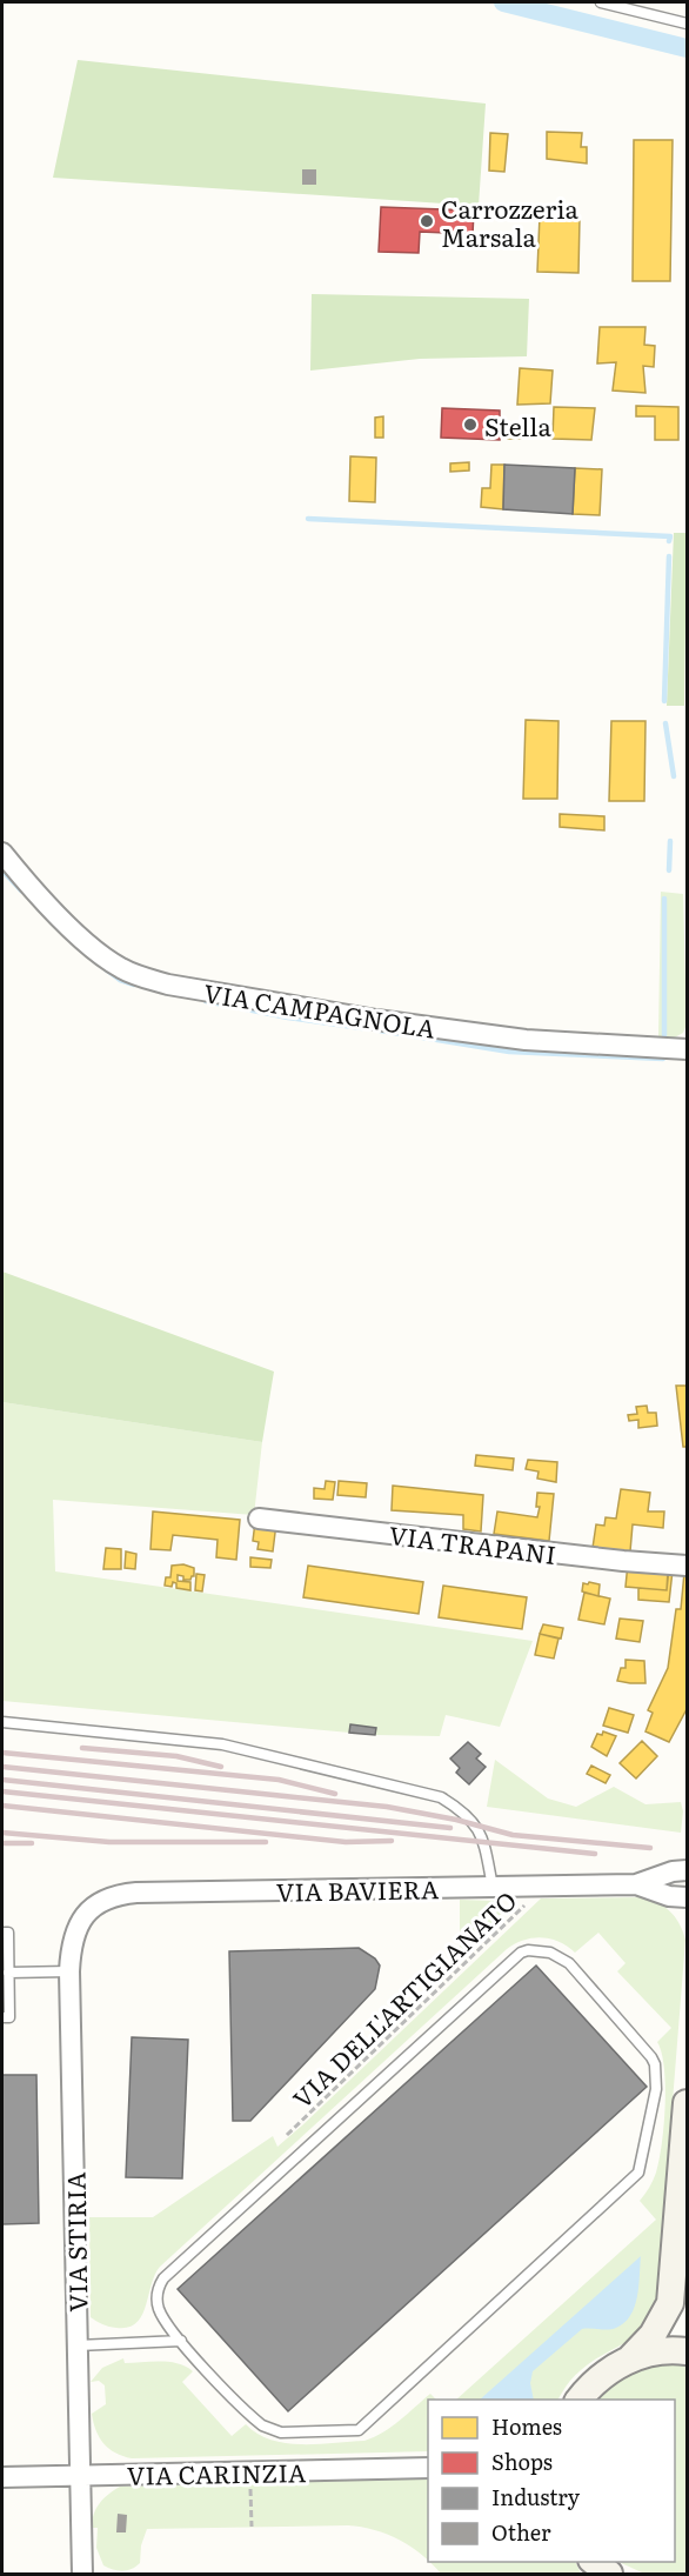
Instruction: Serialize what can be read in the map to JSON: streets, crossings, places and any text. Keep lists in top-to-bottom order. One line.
{"streets":{"street":["VIA CAMPAGNOLA","VIA TRAPANI","VIA BAVIERA","VIA STIRIA","VIA CARINZIA"],"path":["VIA DELL'ARTIGIANATO"]},"crossings":[["VIA BAVIERA","VIA DELL'ARTIGIANATO"],["VIA BAVIERA","VIA STIRIA"],["VIA STIRIA","VIA CARINZIA"]],"places":["Carrozzeria Marsala","Stella"],"legend":["Homes","Shops","Industry","Other"]}
